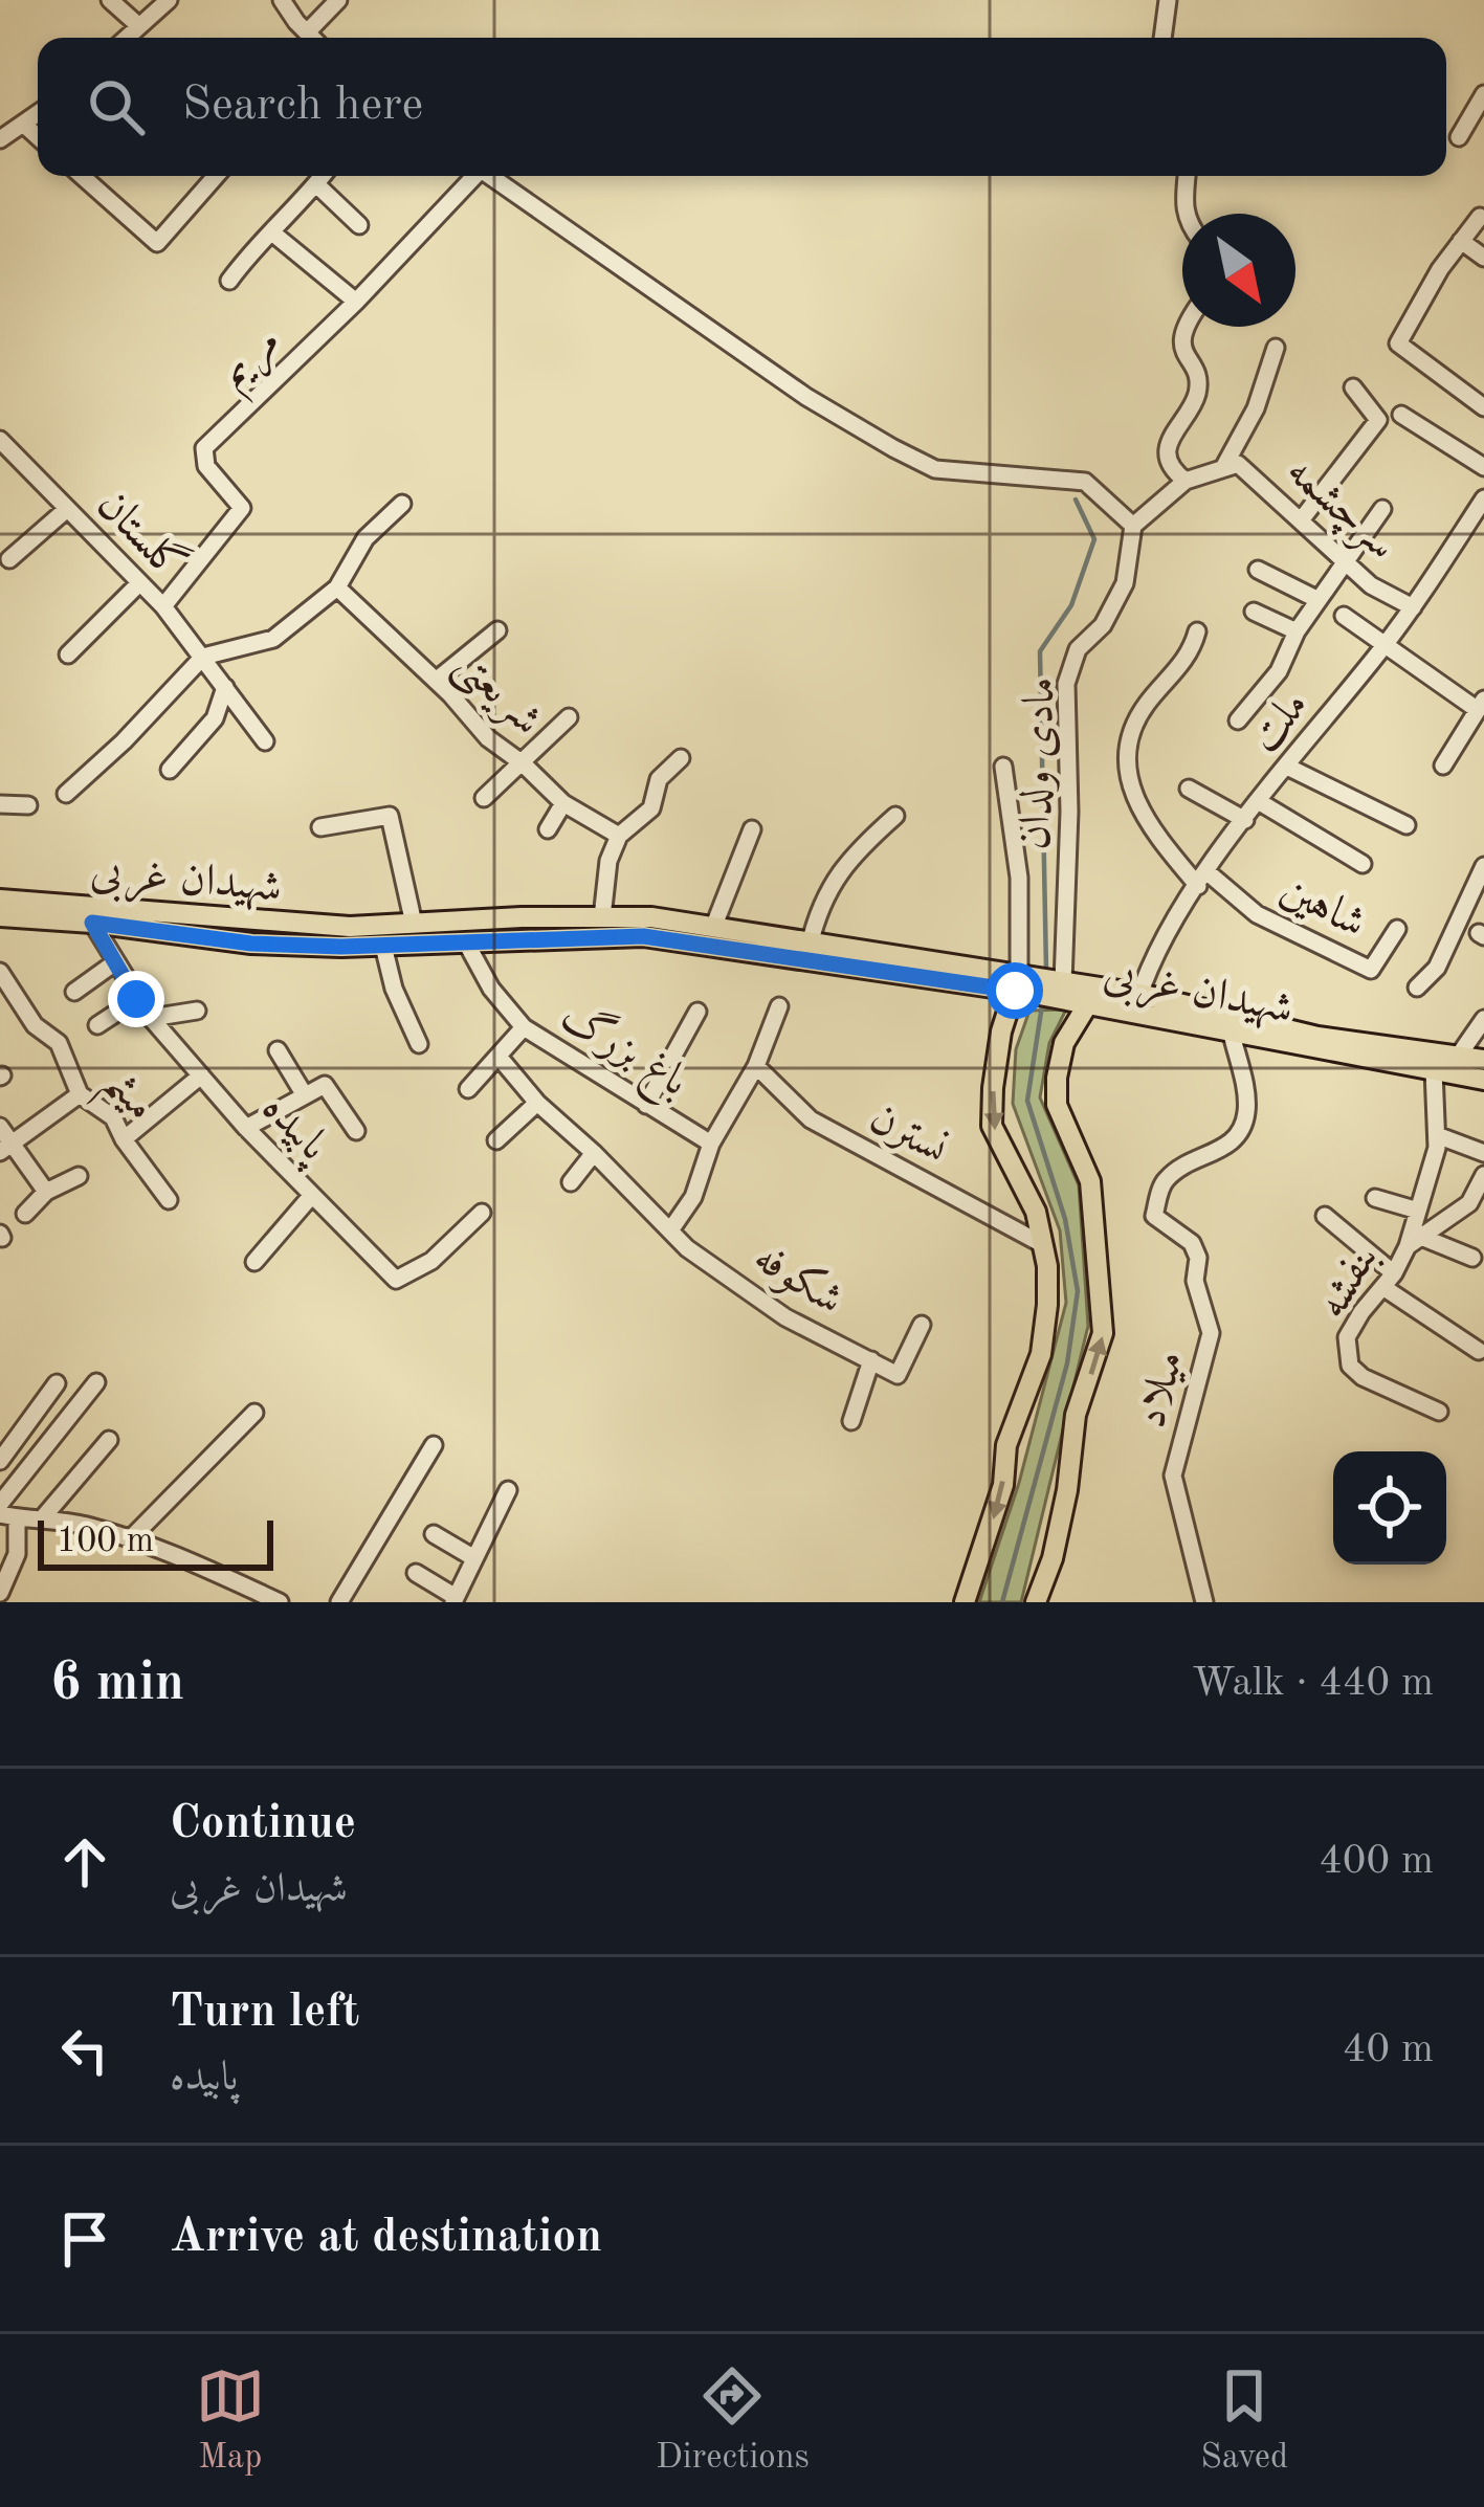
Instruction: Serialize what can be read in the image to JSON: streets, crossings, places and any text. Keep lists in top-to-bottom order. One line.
{"streets":{"main road":["شهیدان غربی"],"street":["مریم","سرچشمه","گلستان","شریعتی","ملت","مادی ولدان","شاهین","باغ بزرگ","میثم","پابیده","نسترن","شکوفه","بنفشه","میلاد"]},"crossings":[["مریم","گلستان"],["سرچشمه","ملت"],["سرچشمه","مادی ولدان"],["ملت","شهیدان غربی"],["ملت","شاهین"],["مادی ولدان","شهیدان غربی"],["شهیدان غربی","باغ بزرگ"],["شهیدان غربی","پابیده"],["شهیدان غربی","بنفشه"],["شهیدان غربی","میلاد"]],"scale_bar":"100 m","north":"bottom right","page":{"search":"Search here","scale":"100 m","heading":["6 min","Walk · 440 m"],"list":[["Continue","شهیدان غربی","400 m"],["Turn left","پابیده","40 m"],"Arrive at destination"],"nav":["Map","Directions","Saved"]}}
